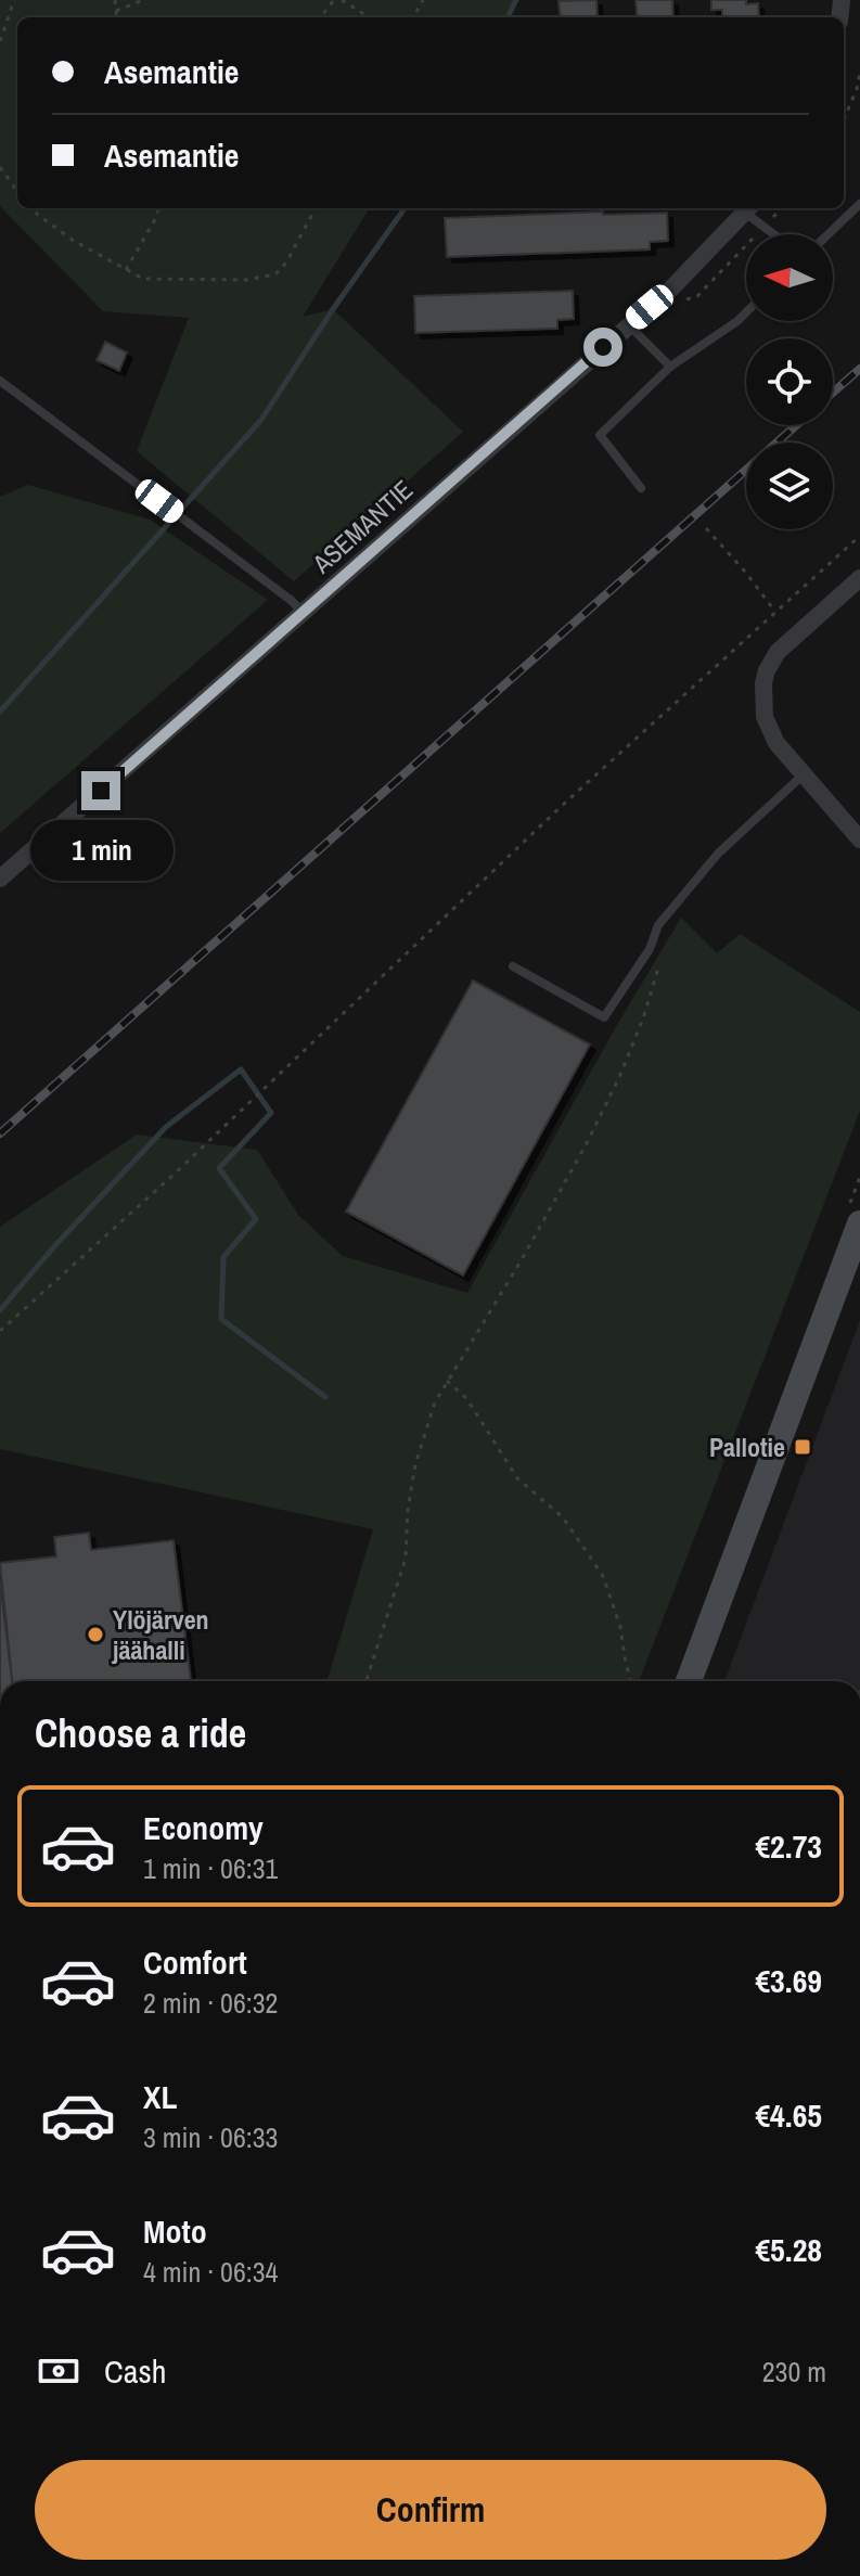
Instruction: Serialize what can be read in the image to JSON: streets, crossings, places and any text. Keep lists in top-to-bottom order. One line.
{"streets":{"street":["ASEMANTIE"]},"places":{"transit":["Pallotie"],"other":["Ylöjärven jäähalli"]},"north":"left","page":{"banner":["Asemantie","Asemantie"],"bubble":"1 min","heading":"Choose a ride","list":[{"name":"Economy","note":"1 min · 06:31","value":"€2.73"},{"name":"Comfort","note":"2 min · 06:32","value":"€3.69"},{"name":"XL","note":"3 min · 06:33","value":"€4.65"},{"name":"Moto","note":"4 min · 06:34","value":"€5.28"}],"pay":["Cash","230 m"],"buttons":"Confirm"}}
